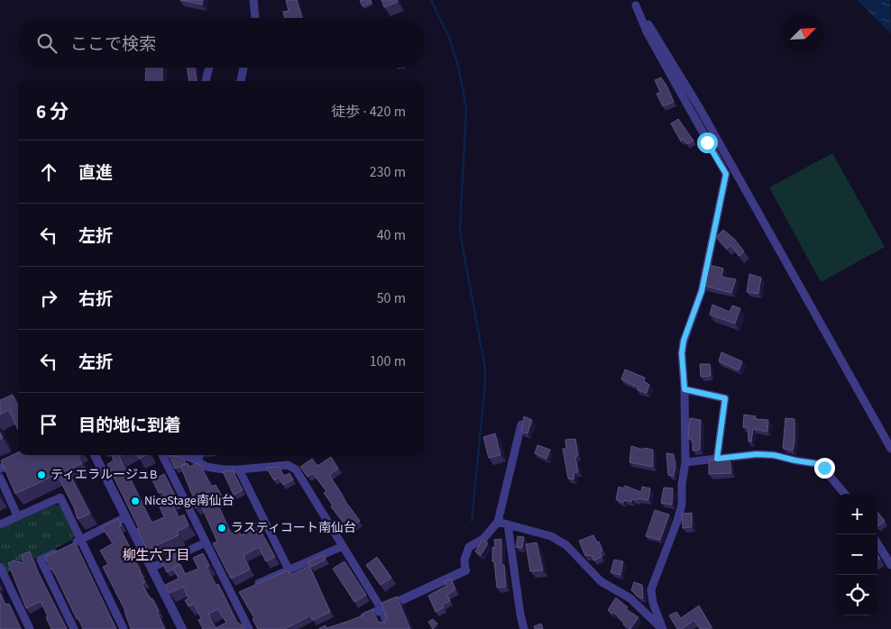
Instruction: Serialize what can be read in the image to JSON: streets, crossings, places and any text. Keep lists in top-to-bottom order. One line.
{"districts":["柳生六丁目"],"places":["ティエラルージュB","NiceStage南仙台","ラスティコート南仙台"],"north":"top right","page":{"search":"ここで検索","heading":["6 分","徒歩 · 420 m"],"list":[["直進","230 m"],["左折","40 m"],["右折","50 m"],["左折","100 m"],"目的地に到着"],"map_buttons":["+","−"]}}
